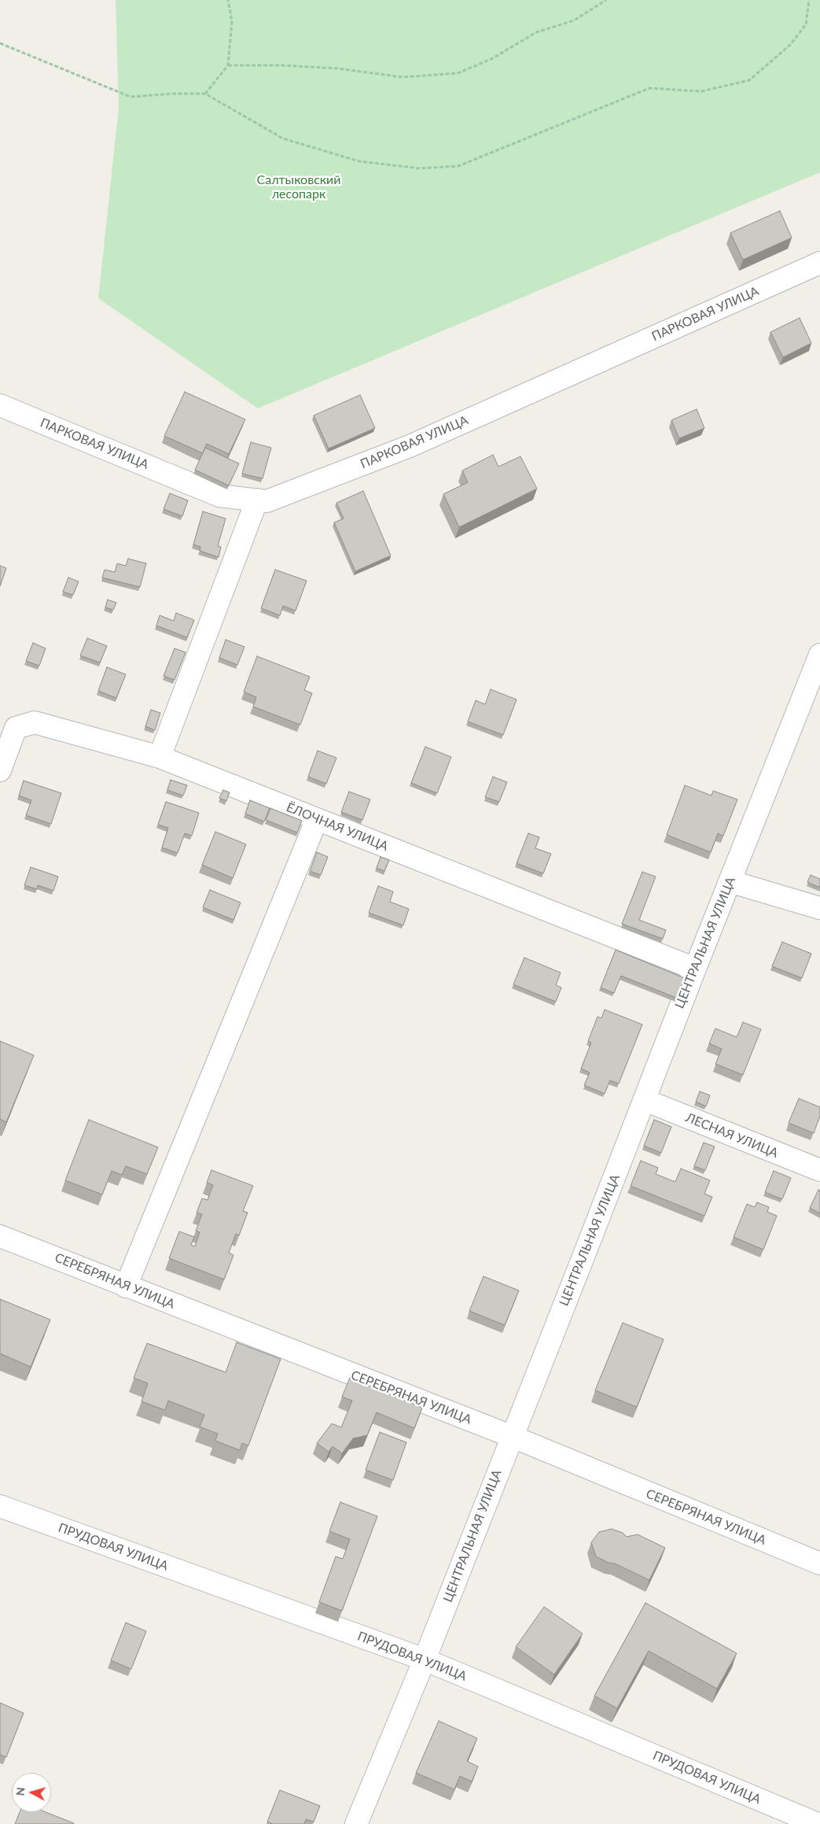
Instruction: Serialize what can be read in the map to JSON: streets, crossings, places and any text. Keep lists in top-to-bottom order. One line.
{"streets":{"street":["ПАРКОВАЯ УЛИЦА","ЁЛОЧНАЯ УЛИЦА","ЦЕНТРАЛЬНАЯ УЛИЦА","ЛЕСНАЯ УЛИЦА","СЕРЕБРЯНАЯ УЛИЦА","ПРУДОВАЯ УЛИЦА"]},"crossings":[["ЁЛОЧНАЯ УЛИЦА","ЦЕНТРАЛЬНАЯ УЛИЦА"],["ЦЕНТРАЛЬНАЯ УЛИЦА","ЛЕСНАЯ УЛИЦА"],["ЦЕНТРАЛЬНАЯ УЛИЦА","СЕРЕБРЯНАЯ УЛИЦА"],["ЦЕНТРАЛЬНАЯ УЛИЦА","ПРУДОВАЯ УЛИЦА"]],"parks":["Салтыковский лесопарк"],"north":"left"}
